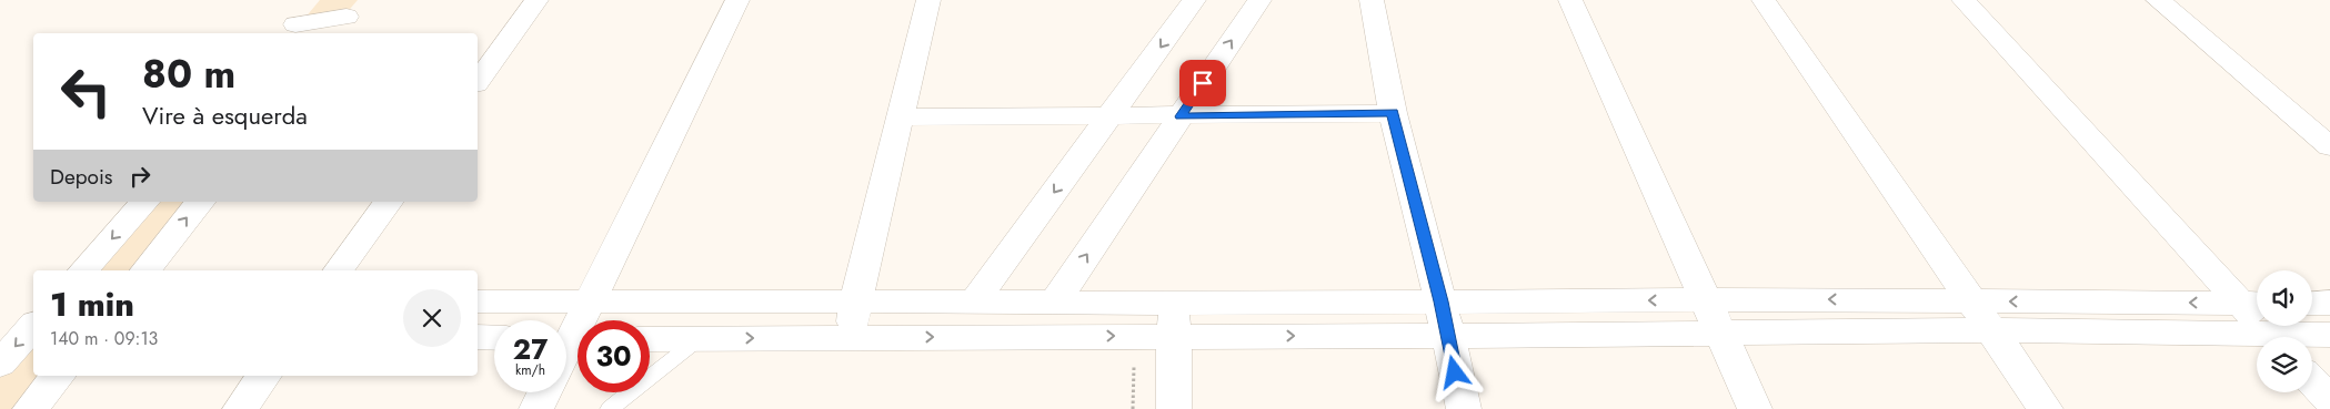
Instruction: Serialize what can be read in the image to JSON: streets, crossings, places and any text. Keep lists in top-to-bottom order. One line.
{"page":{"turn":["80 m","Vire à esquerda"],"then":"Depois","heading":["1 min","140 m · 09:13"],"speed":"27 km/h","limit":"30"}}
